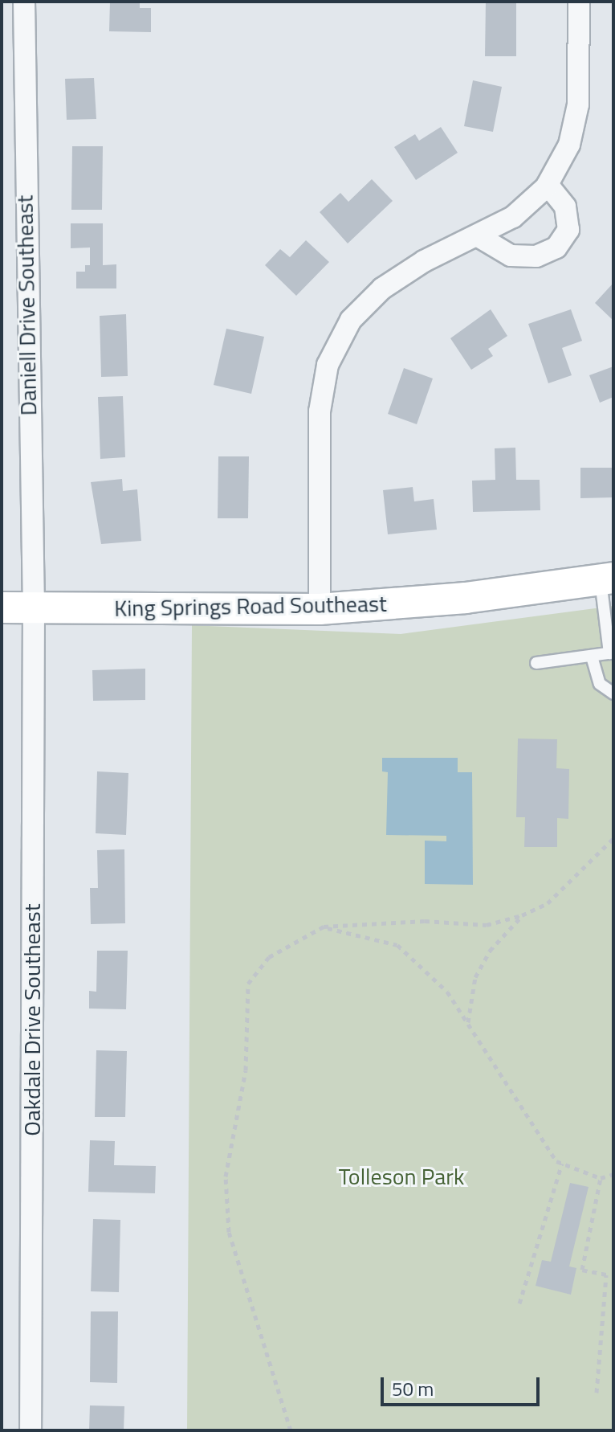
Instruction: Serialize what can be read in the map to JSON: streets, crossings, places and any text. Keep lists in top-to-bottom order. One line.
{"streets":{"street":["Daniell Drive Southeast","King Springs Road Southeast","Oakdale Drive Southeast"]},"crossings":[["Daniell Drive Southeast","King Springs Road Southeast"],["Daniell Drive Southeast","Oakdale Drive Southeast"],["King Springs Road Southeast","Oakdale Drive Southeast"]],"parks":["Tolleson Park"],"scale_bar":"50 m"}
